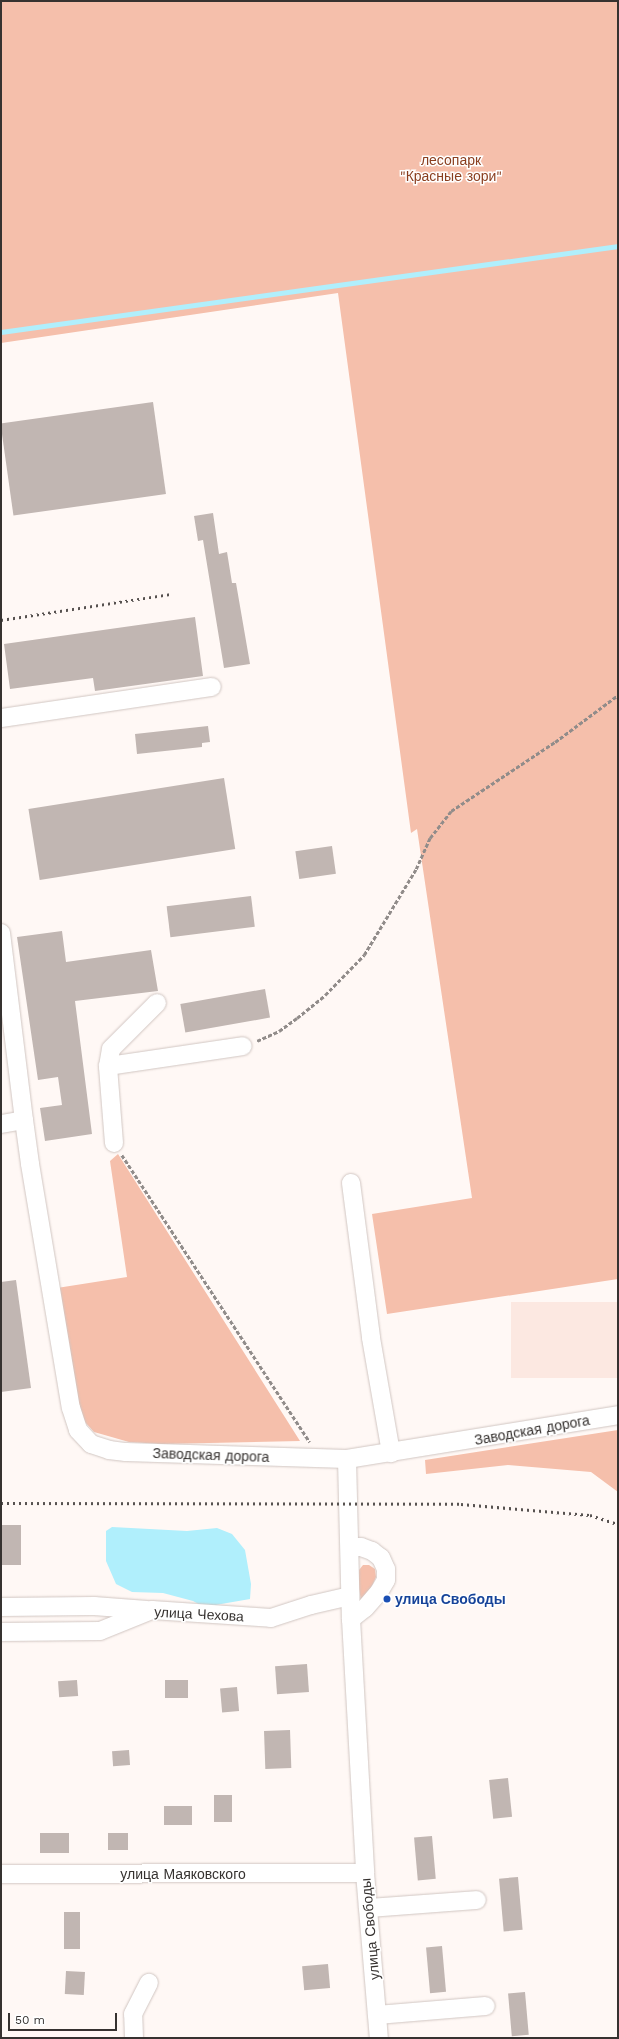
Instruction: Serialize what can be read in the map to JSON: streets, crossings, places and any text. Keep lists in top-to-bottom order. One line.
{"streets":{"street":["Заводская дорога","улица Чехова","улица Маяковского","улица Свободы"]},"crossings":[["Заводская дорога","улица Свободы"],["улица Чехова","улица Свободы"],["улица Маяковского","улица Свободы"]],"parks":["лесопарк \"Красные зори\""],"places":["улица Свободы"],"scale_bar":"50 m"}
